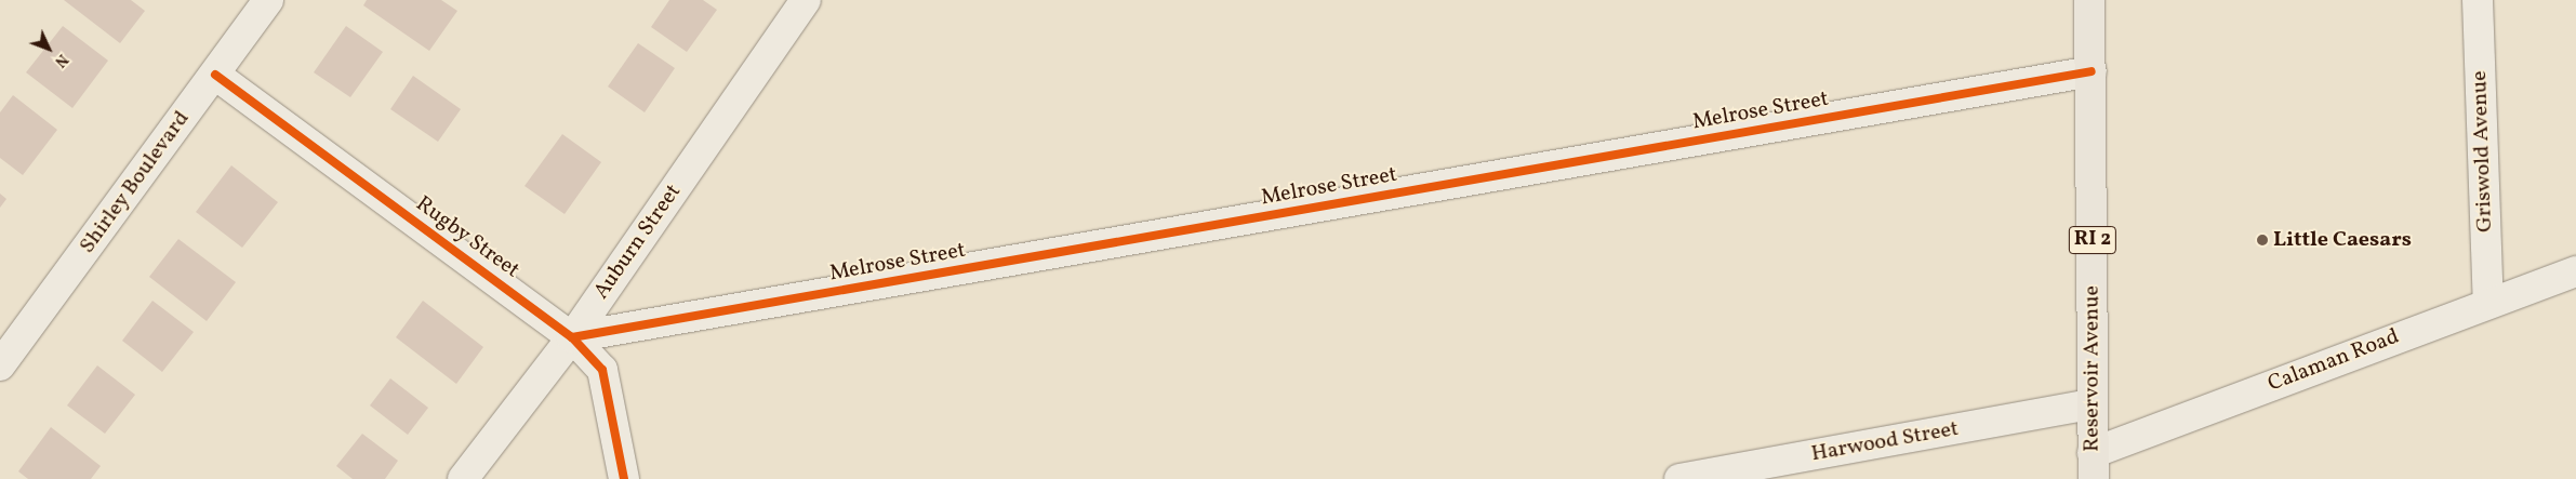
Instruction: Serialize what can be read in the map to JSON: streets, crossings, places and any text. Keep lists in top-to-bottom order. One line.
{"streets":{"main road":["RI 2","Reservoir Avenue"],"street":["Melrose Street","Griswold Avenue","Shirley Boulevard","Rugby Street","Auburn Street","Calaman Road","Harwood Street"]},"crossings":[["Melrose Street","Rugby Street"],["Melrose Street","Auburn Street"],["Melrose Street","Reservoir Avenue"],["Griswold Avenue","Calaman Road"],["Shirley Boulevard","Rugby Street"],["Rugby Street","Auburn Street"],["Calaman Road","Reservoir Avenue"],["Reservoir Avenue","Harwood Street"]],"places":["Little Caesars"],"north":"bottom right"}
